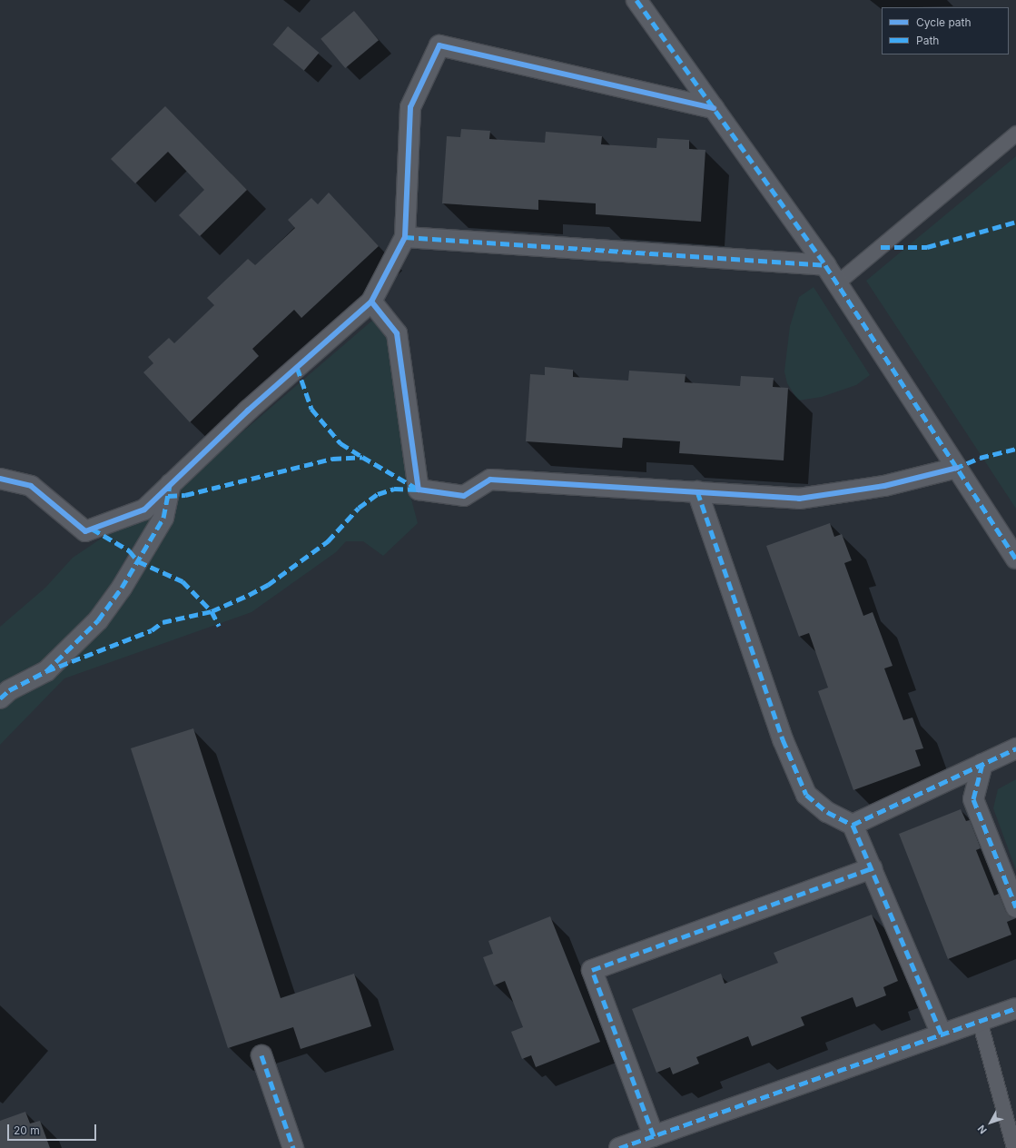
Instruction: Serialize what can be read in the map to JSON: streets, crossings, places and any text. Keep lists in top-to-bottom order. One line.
{"legend":["Cycle path","Path"],"scale_bar":"20 m","north":"bottom left"}
